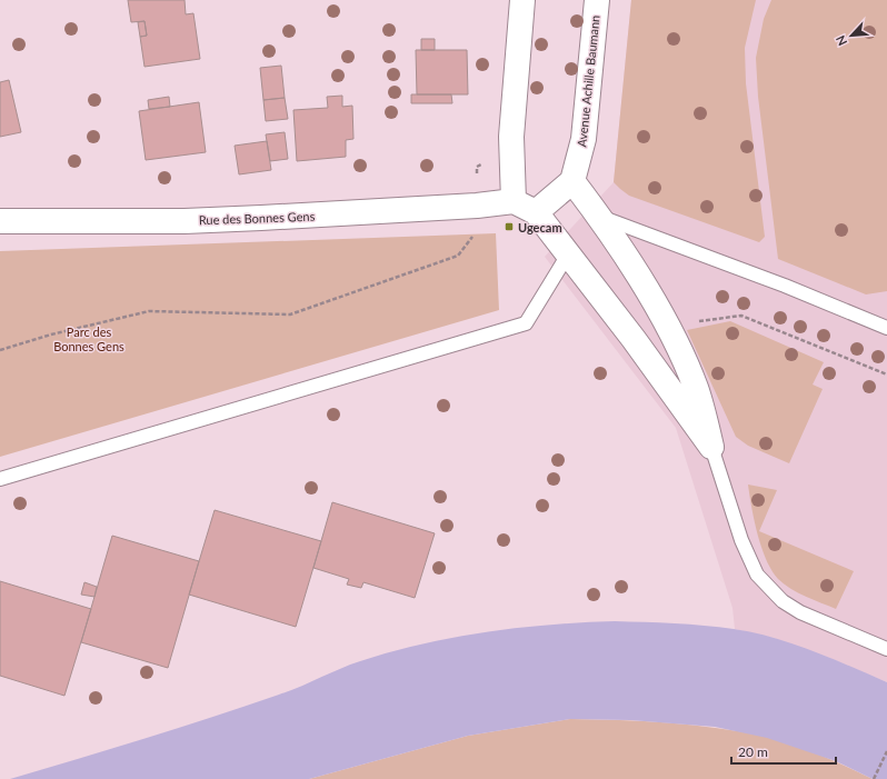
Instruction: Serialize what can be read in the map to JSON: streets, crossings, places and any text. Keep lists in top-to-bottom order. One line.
{"streets":{"street":["Avenue Achille Baumann","Rue des Bonnes Gens"]},"parks":["Parc des Bonnes Gens"],"places":{"transit":["Ugecam"]},"scale_bar":"20 m","north":"bottom left"}
